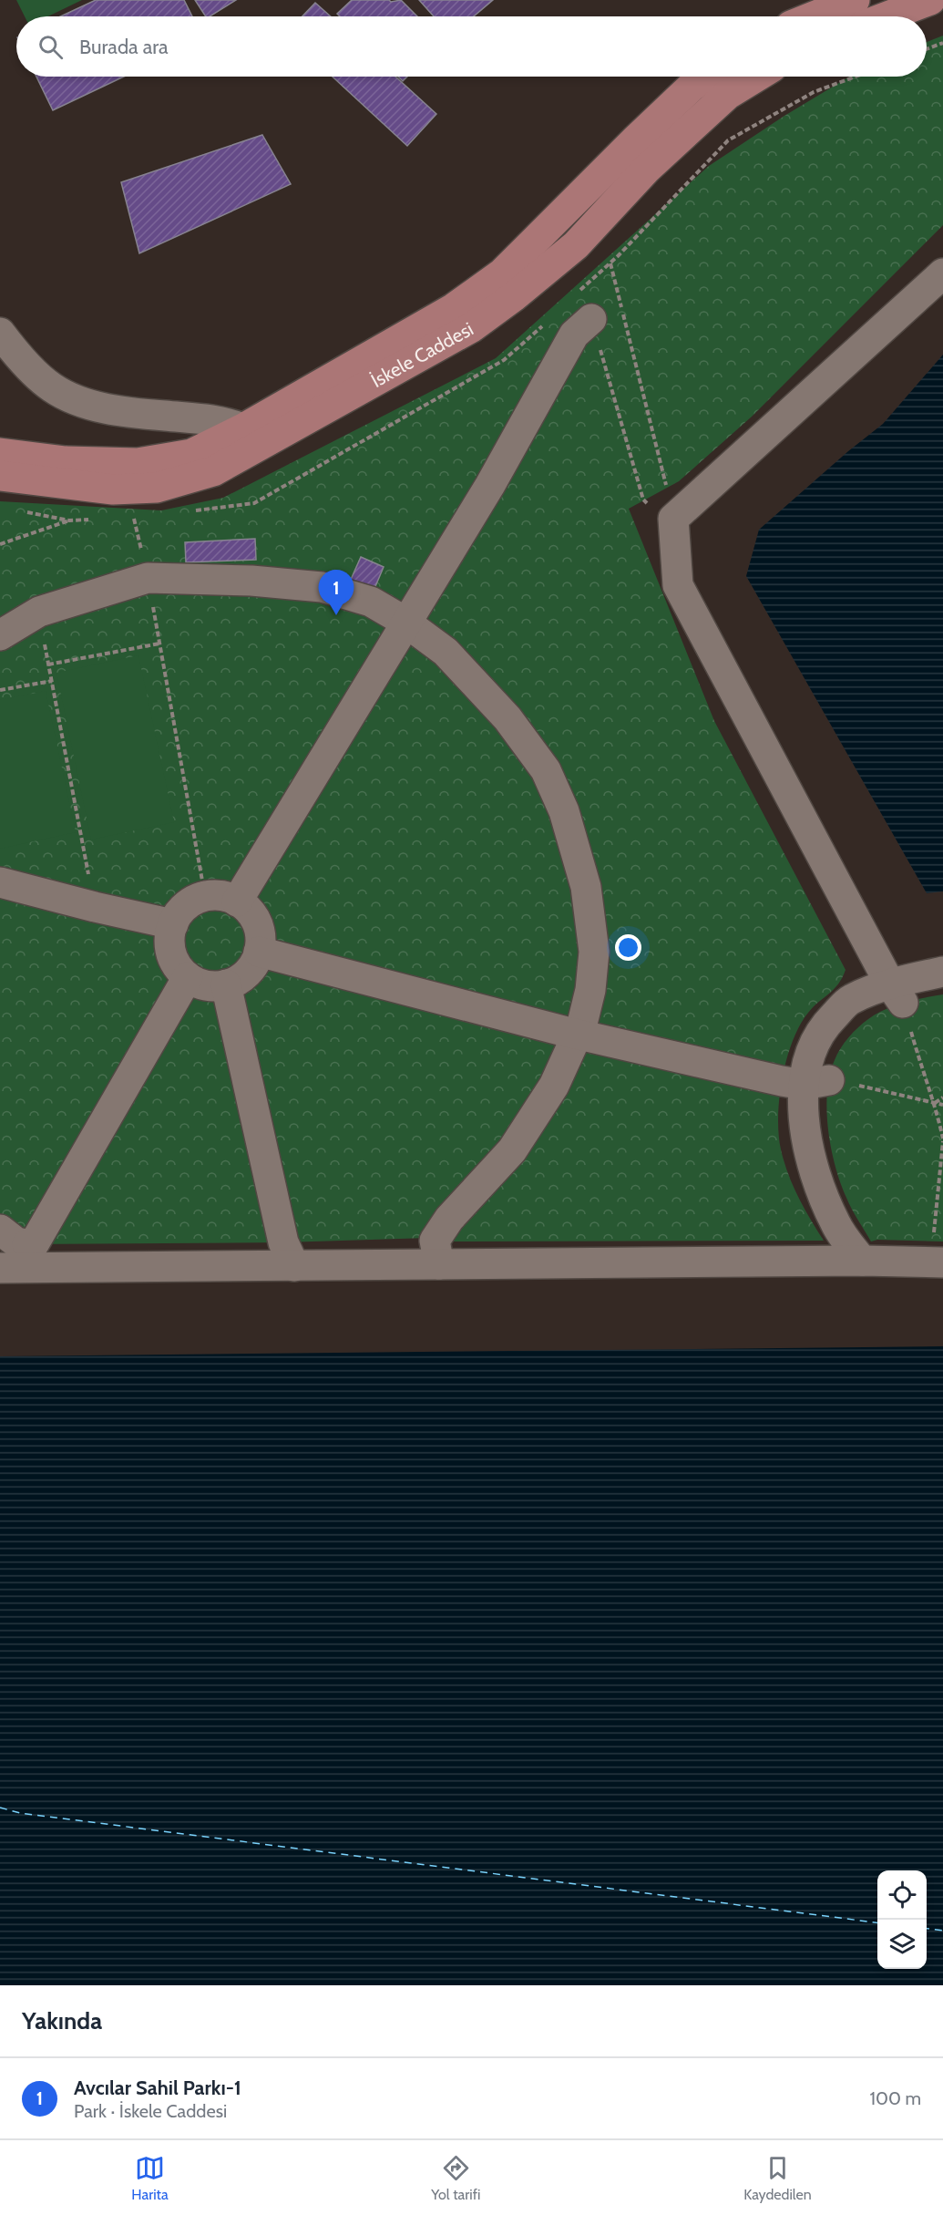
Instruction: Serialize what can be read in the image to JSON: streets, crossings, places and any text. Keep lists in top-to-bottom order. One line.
{"streets":{"main road":["İskele Caddesi"]},"page":{"search":"Burada ara","pins":"1","heading":"Yakında","list":[{"mark":"1","name":"Avcılar Sahil Parkı-1","note":"Park · İskele Caddesi","value":"100 m"}],"nav":["Harita","Yol tarifi","Kaydedilen"]}}
